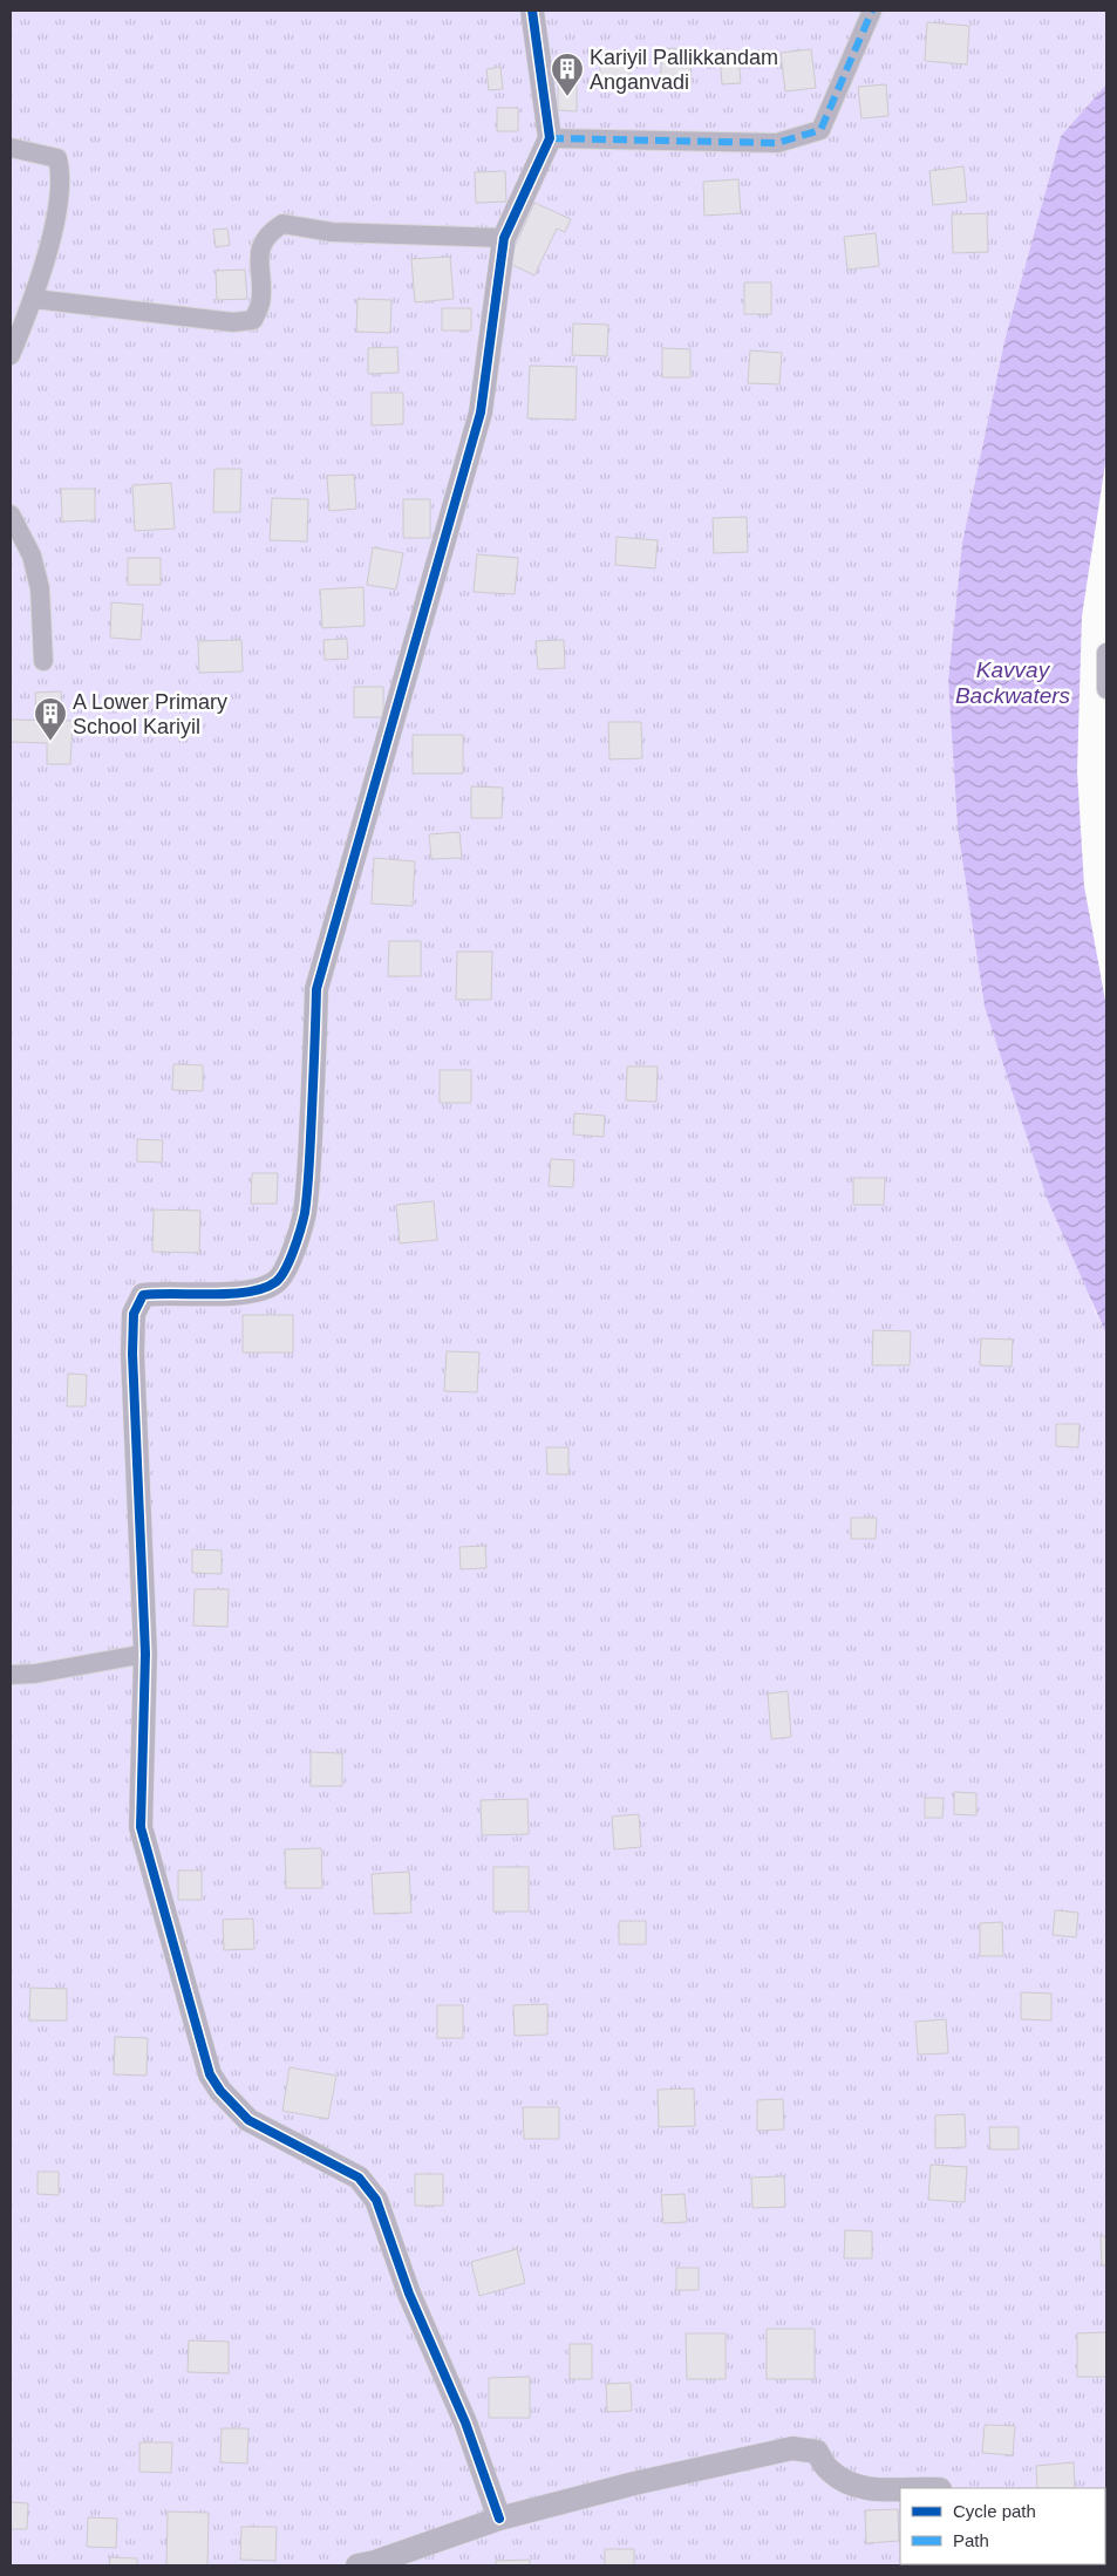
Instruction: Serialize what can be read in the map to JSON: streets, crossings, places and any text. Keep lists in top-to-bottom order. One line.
{"water":["Kavvay Backwaters"],"places":{"building":["Kariyil Pallikkandam Anganvadi","A Lower Primary School Kariyil"]},"legend":["Cycle path","Path"]}
